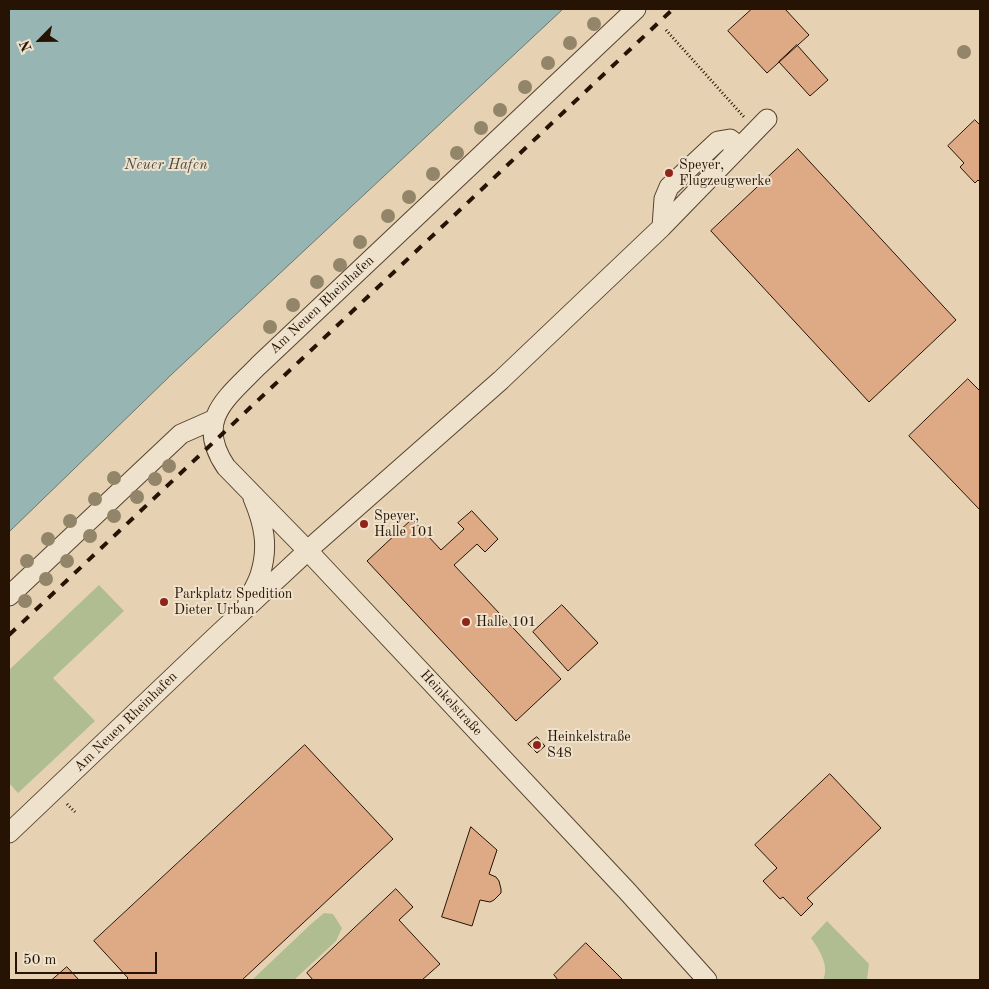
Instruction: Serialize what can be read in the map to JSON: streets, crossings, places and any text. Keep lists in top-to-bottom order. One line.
{"streets":{"street":["Am Neuen Rheinhafen","Heinkelstraße"]},"crossings":[["Am Neuen Rheinhafen","Heinkelstraße"]],"water":["Neuer Hafen"],"places":["Speyer, Flugzeugwerke","Speyer, Halle 101","Parkplatz Spedition Dieter Urban","Halle 101","Heinkelstraße S48"],"scale_bar":"50 m","north":"bottom left"}
